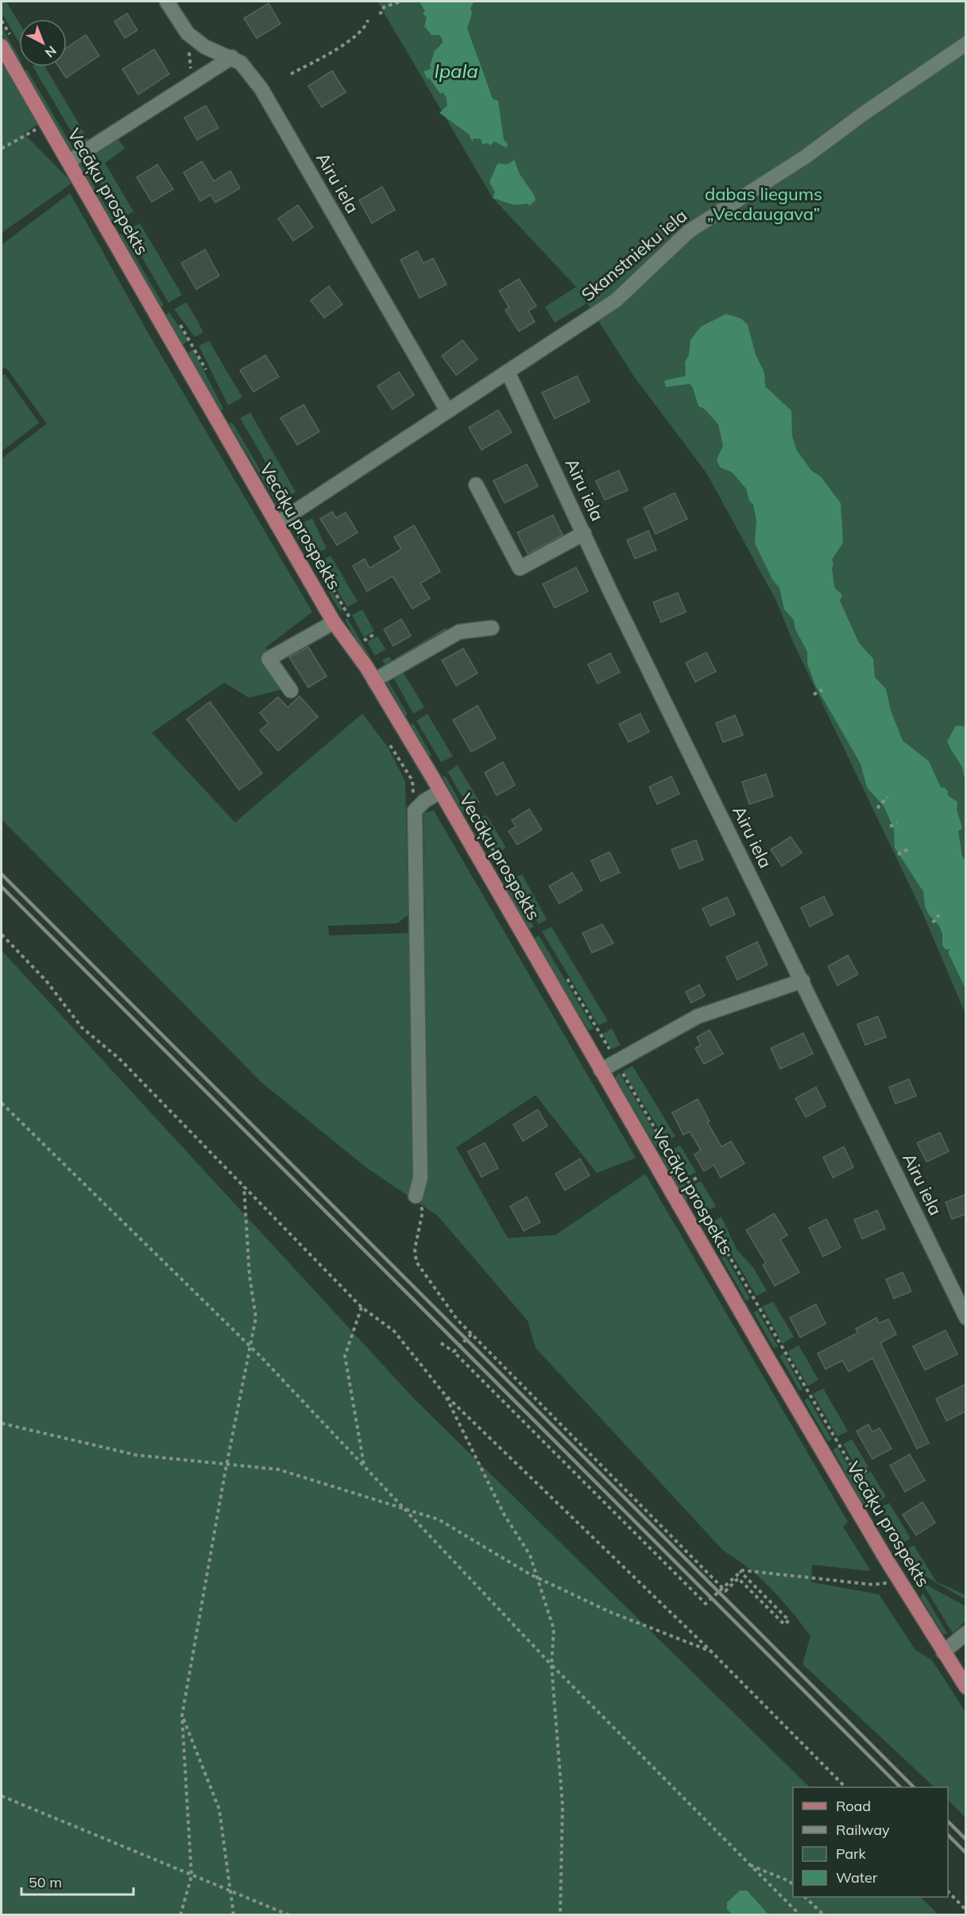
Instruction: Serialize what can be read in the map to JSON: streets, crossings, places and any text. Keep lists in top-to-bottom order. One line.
{"streets":{"main road":["Vecāķu prospekts"],"street":["Airu iela","Skanstnieku iela"]},"crossings":[["Airu iela","Skanstnieku iela"],["Vecāķu prospekts","Skanstnieku iela"]],"water":["Ipala"],"parks":["dabas liegums „Vecdaugava”"],"legend":["Road","Railway","Park","Water"],"scale_bar":"50 m","north":"bottom right"}
